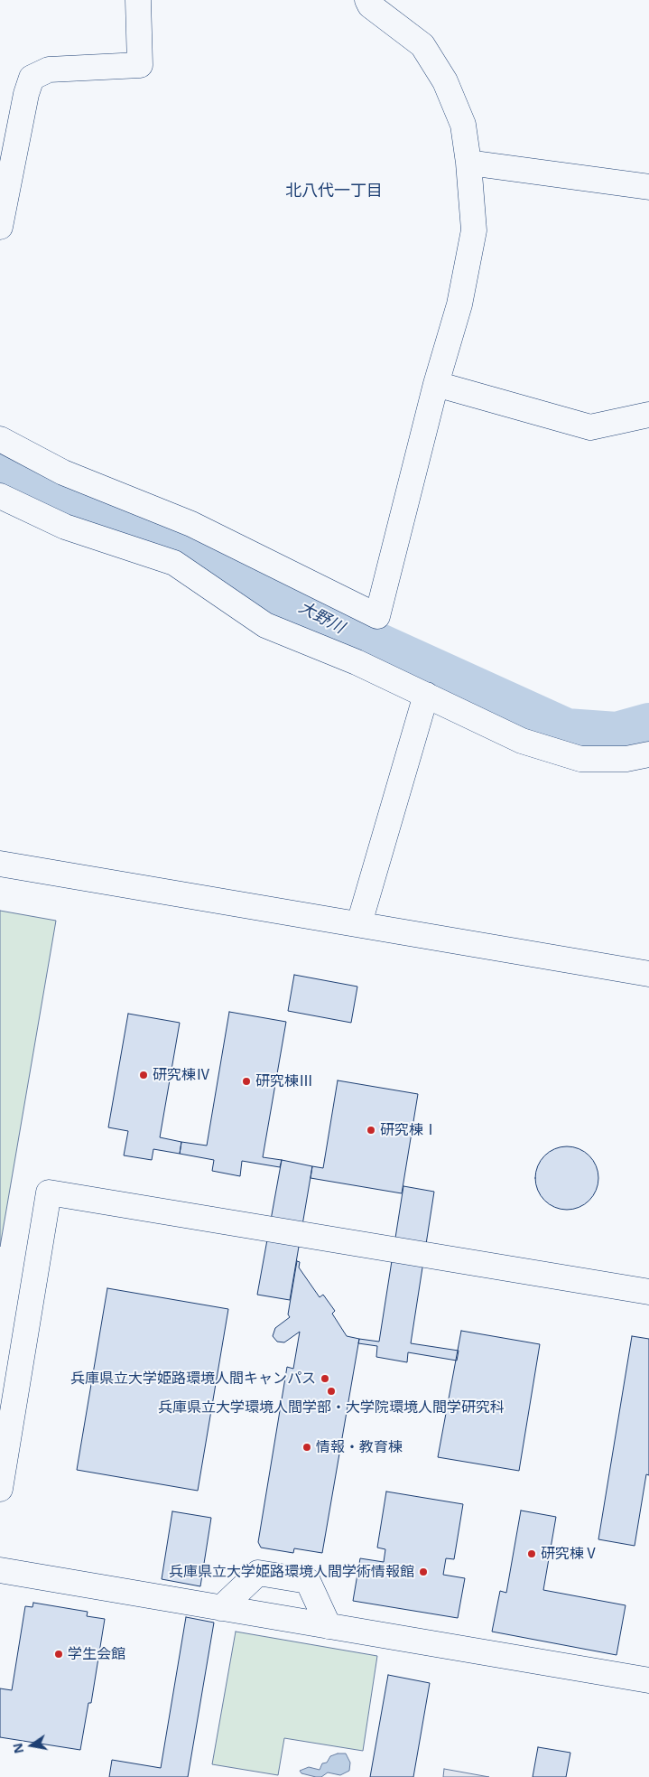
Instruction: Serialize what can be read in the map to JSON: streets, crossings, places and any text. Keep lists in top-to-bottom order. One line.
{"districts":["北八代一丁目"],"water":["大野川"],"places":["研究棟Ⅳ","研究棟Ⅲ","研究棟Ⅰ","兵庫県立大学姫路環境人間キャンパス","兵庫県立大学環境人間学部・大学院環境人間学研究科","情報・教育棟","研究棟Ⅴ","兵庫県立大学姫路環境人間学術情報館","学生会館"],"north":"left"}
